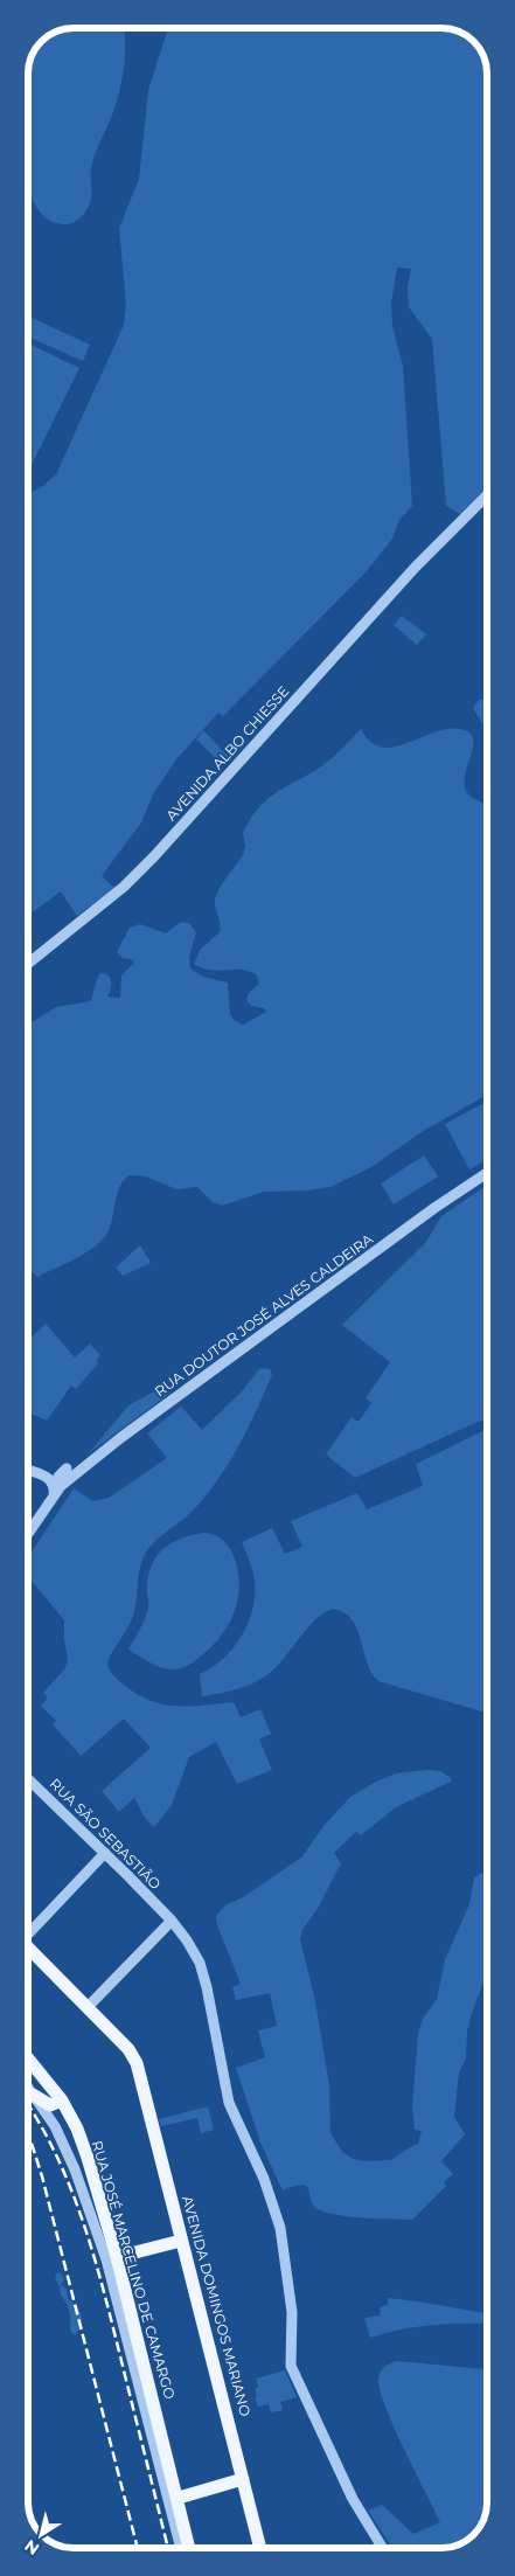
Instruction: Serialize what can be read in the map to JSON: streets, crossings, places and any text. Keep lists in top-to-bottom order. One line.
{"streets":{"main road":["RUA JOSÉ MARCELINO DE CAMARGO","AVENIDA DOMINGOS MARIANO"],"street":["AVENIDA ALBO CHIESSE","RUA DOUTOR JOSÉ ALVES CALDEIRA","RUA SÃO SEBASTIÃO"]},"north":"bottom left"}
